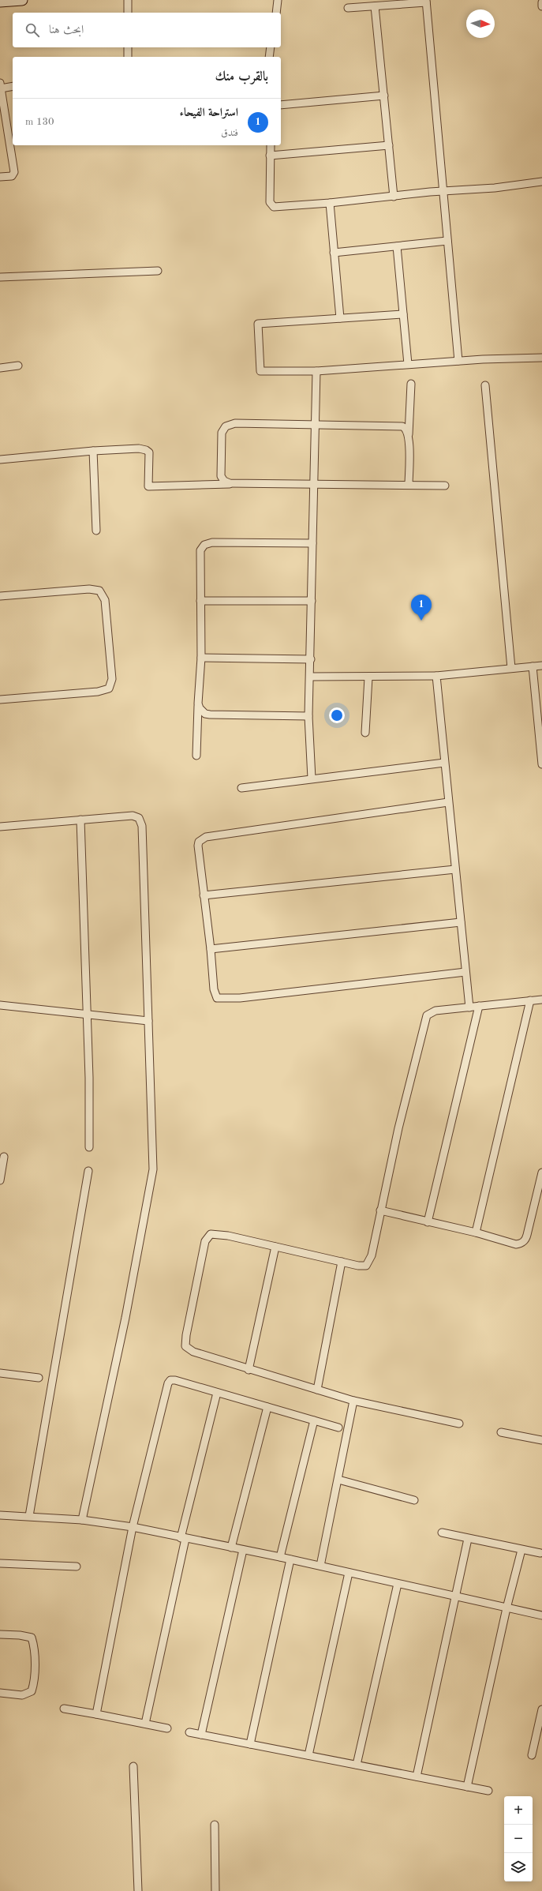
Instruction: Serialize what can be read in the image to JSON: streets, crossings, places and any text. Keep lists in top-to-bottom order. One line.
{"north":"right","page":{"search":"ابحث هنا","heading":"بالقرب منك","list":[{"mark":"1","name":"استراحة الفيحاء","note":"فندق","value":"130 m"}],"pins":"1","map_buttons":["+","−"]}}
